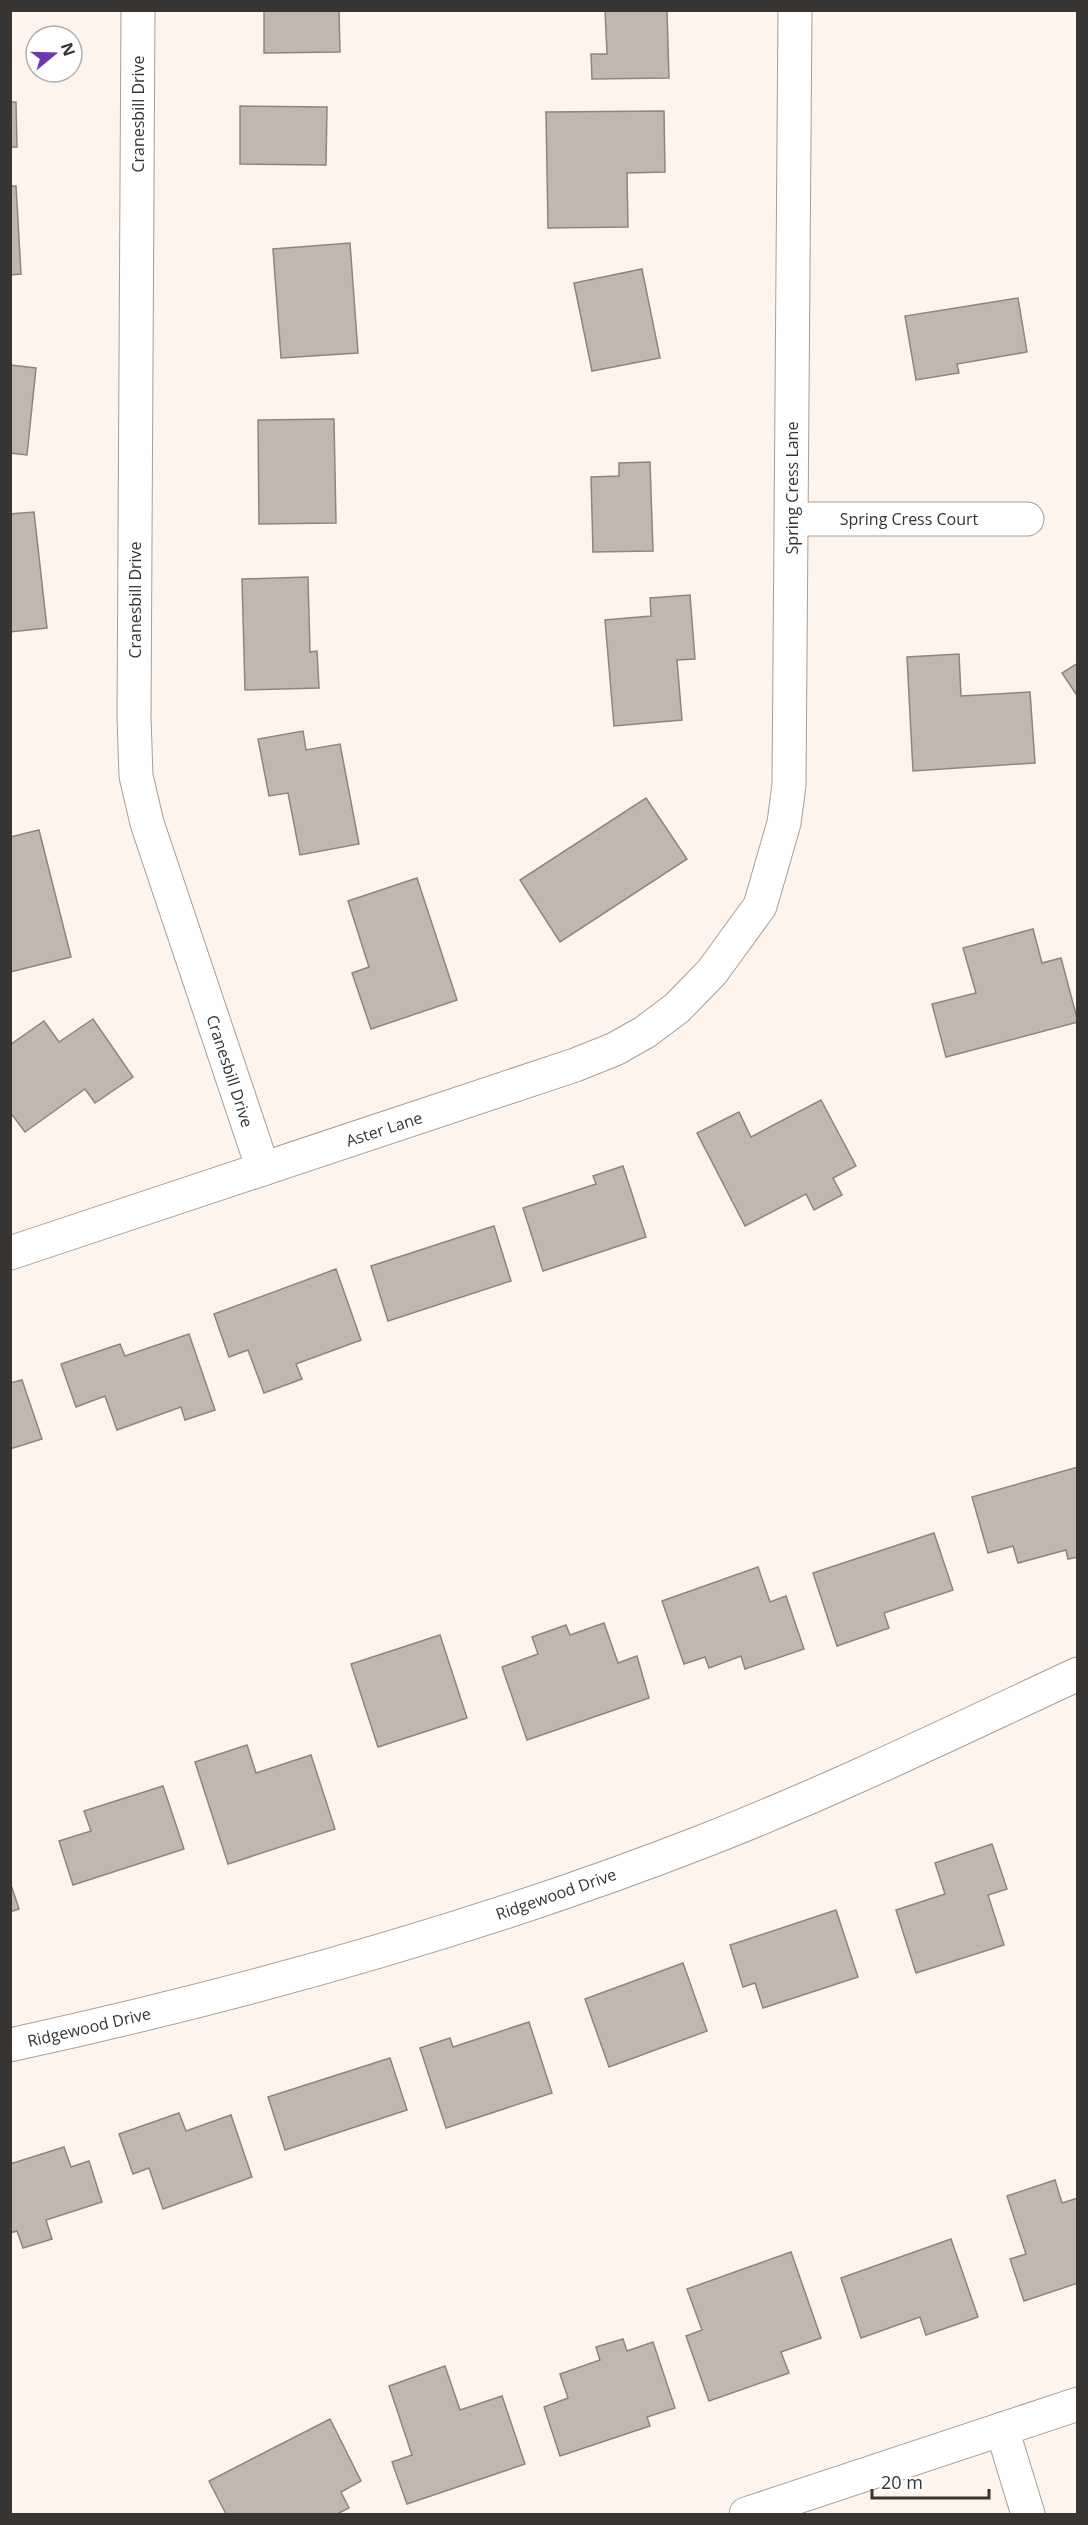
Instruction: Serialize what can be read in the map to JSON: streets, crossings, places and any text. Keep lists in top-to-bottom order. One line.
{"streets":{"street":["Cranesbill Drive","Spring Cress Lane","Spring Cress Court","Aster Lane","Ridgewood Drive"]},"crossings":[["Cranesbill Drive","Aster Lane"],["Spring Cress Lane","Spring Cress Court"],["Spring Cress Lane","Aster Lane"]],"scale_bar":"20 m","north":"right"}
